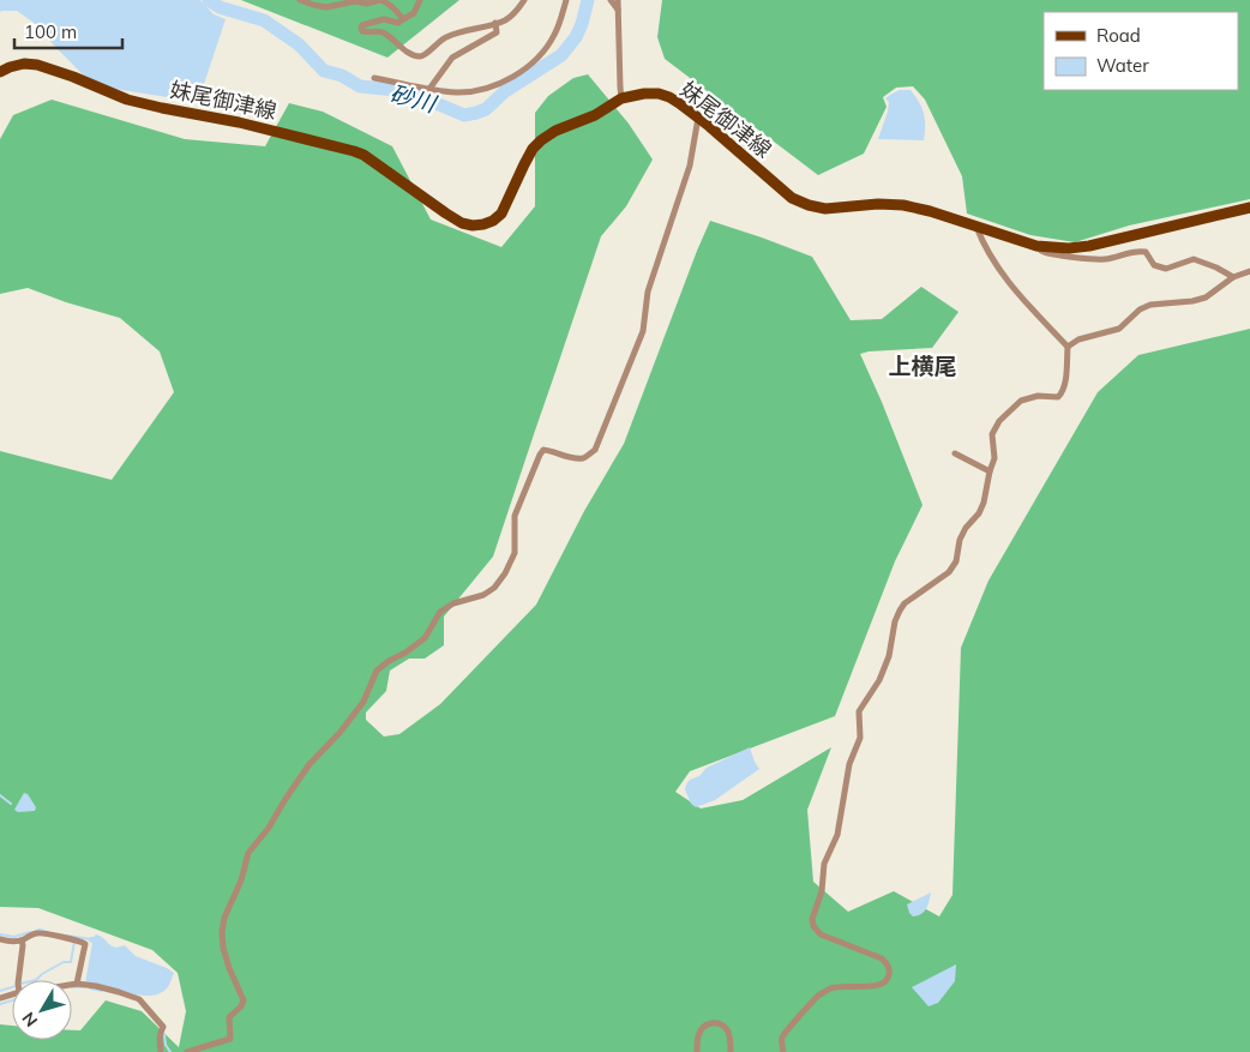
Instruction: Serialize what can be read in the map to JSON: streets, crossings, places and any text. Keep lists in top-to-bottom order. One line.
{"streets":{"main road":["妹尾御津線"]},"districts":["上横尾"],"water":["砂川"],"legend":["Road","Water"],"scale_bar":"100 m","north":"bottom left"}
